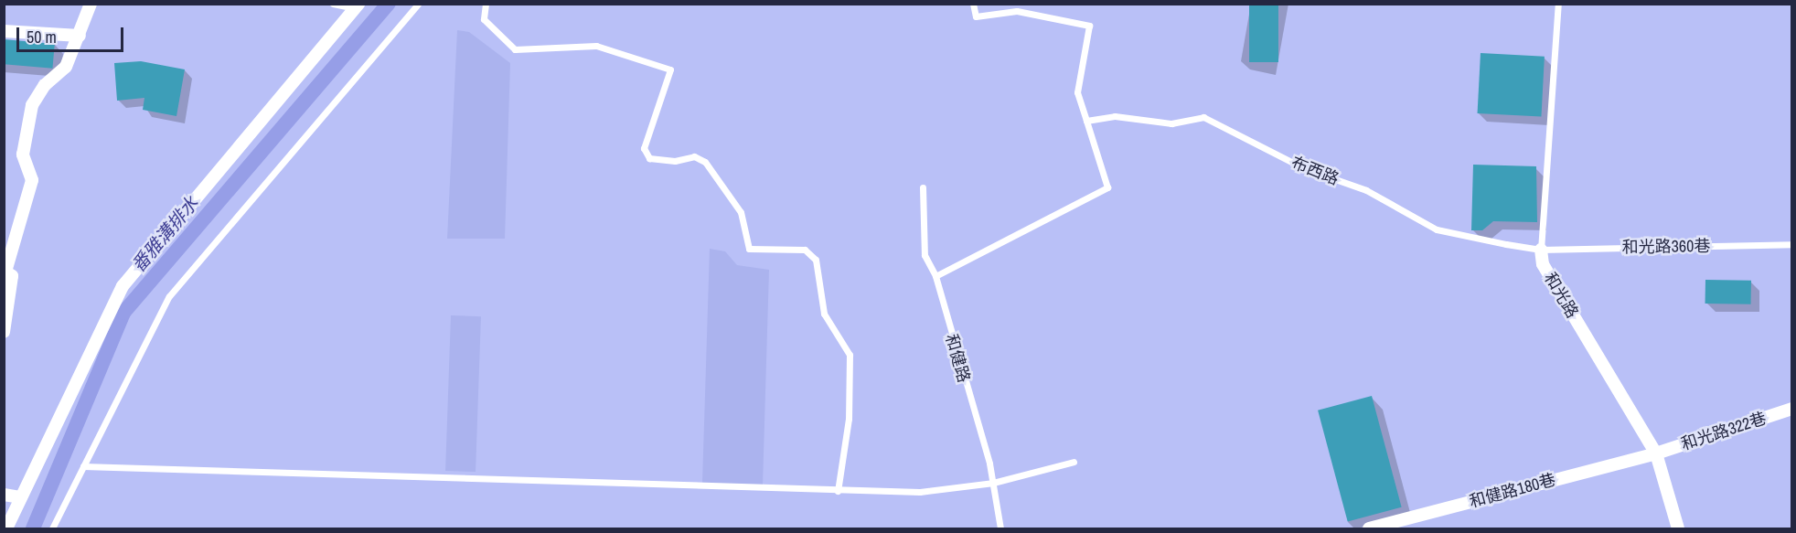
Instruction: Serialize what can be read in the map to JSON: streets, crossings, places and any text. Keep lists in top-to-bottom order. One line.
{"streets":{"street":["和光路","和光路322巷","和健路180巷"],"lane":["布西路","和光路360巷","和健路"]},"crossings":[["布西路","和光路360巷"],["布西路","和光路"],["和光路360巷","和光路"],["和光路","和光路322巷"],["和光路","和健路180巷"],["和光路322巷","和健路180巷"]],"water":["番雅溝排水"],"scale_bar":"50 m"}
